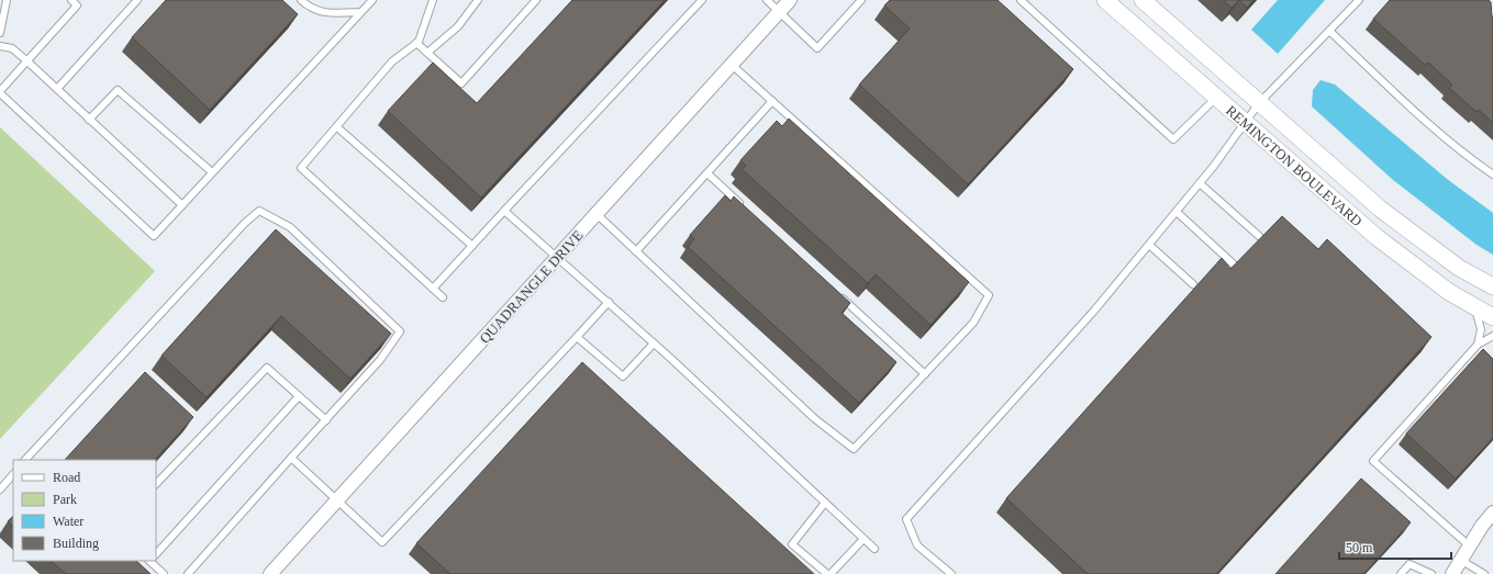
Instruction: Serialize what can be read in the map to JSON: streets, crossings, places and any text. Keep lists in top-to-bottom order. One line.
{"streets":{"street":["REMINGTON BOULEVARD","QUADRANGLE DRIVE"]},"legend":["Road","Park","Water","Building"],"scale_bar":"50 m"}
